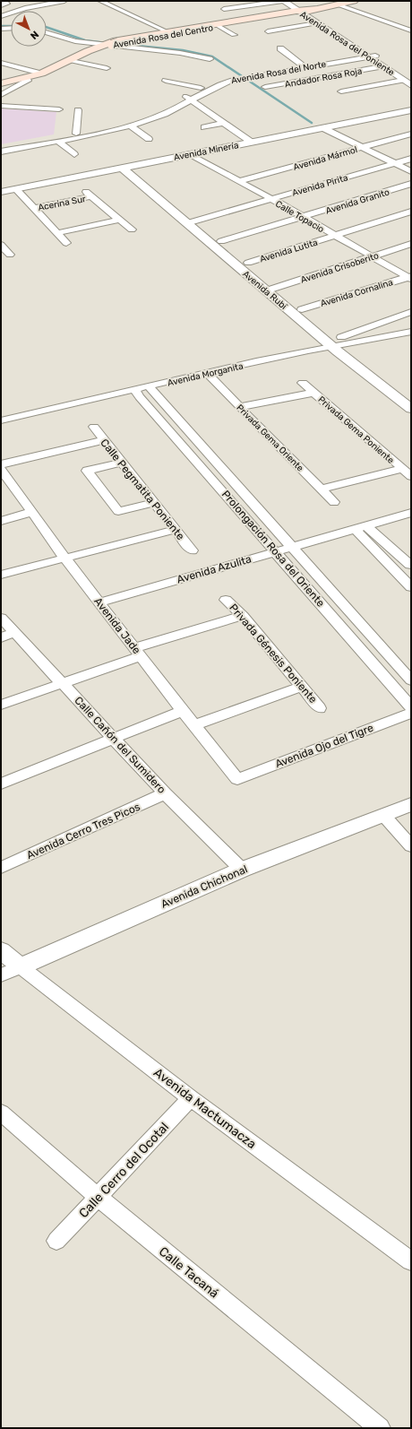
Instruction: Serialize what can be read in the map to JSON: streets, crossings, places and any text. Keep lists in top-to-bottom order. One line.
{"streets":{"main road":["Avenida Rosa del Centro"],"street":["Avenida Rosa del Poniente","Avenida Rosa del Norte","Andador Rosa Roja","Avenida Minería","Avenida Mármol","Avenida Pirita","Avenida Granito","Acerina Sur","Calle Topacio","Avenida Lutita","Avenida Crisoberito","Avenida Rubí","Avenida Cornalina","Avenida Morganita","Privada Gema Poniente","Privada Gema Oriente","Calle Pegmatita Poniente","Prolongación Rosa del Oriente","Avenida Azulita","Avenida Jade","Privada Génesis Poniente","Calle Cañón del Sumidero","Avenida Ojo del Tigre","Avenida Cerro Tres Picos","Avenida Chichonal","Avenida Mactumacza","Calle Cerro del Ocotal","Calle Tacaná"]},"crossings":[["Avenida Rosa del Centro","Avenida Rosa del Poniente"],["Avenida Rosa del Poniente","Avenida Rosa del Norte"],["Avenida Rosa del Poniente","Andador Rosa Roja"],["Avenida Minería","Calle Topacio"],["Avenida Minería","Avenida Rubí"],["Avenida Mármol","Calle Topacio"],["Avenida Pirita","Calle Topacio"],["Avenida Pirita","Avenida Rubí"],["Avenida Granito","Calle Topacio"],["Avenida Granito","Avenida Rubí"],["Calle Topacio","Avenida Lutita"],["Calle Topacio","Avenida Crisoberito"],["Calle Topacio","Avenida Cornalina"],["Avenida Lutita","Avenida Rubí"],["Avenida Crisoberito","Avenida Rubí"],["Avenida Rubí","Avenida Cornalina"],["Avenida Rubí","Avenida Morganita"],["Avenida Morganita","Privada Gema Oriente"],["Avenida Morganita","Prolongación Rosa del Oriente"],["Prolongación Rosa del Oriente","Avenida Azulita"],["Avenida Azulita","Avenida Jade"],["Avenida Jade","Avenida Ojo del Tigre"],["Calle Cañón del Sumidero","Avenida Cerro Tres Picos"],["Calle Cañón del Sumidero","Avenida Chichonal"],["Avenida Chichonal","Avenida Mactumacza"],["Avenida Mactumacza","Calle Cerro del Ocotal"],["Calle Cerro del Ocotal","Calle Tacaná"]],"north":"bottom right"}
